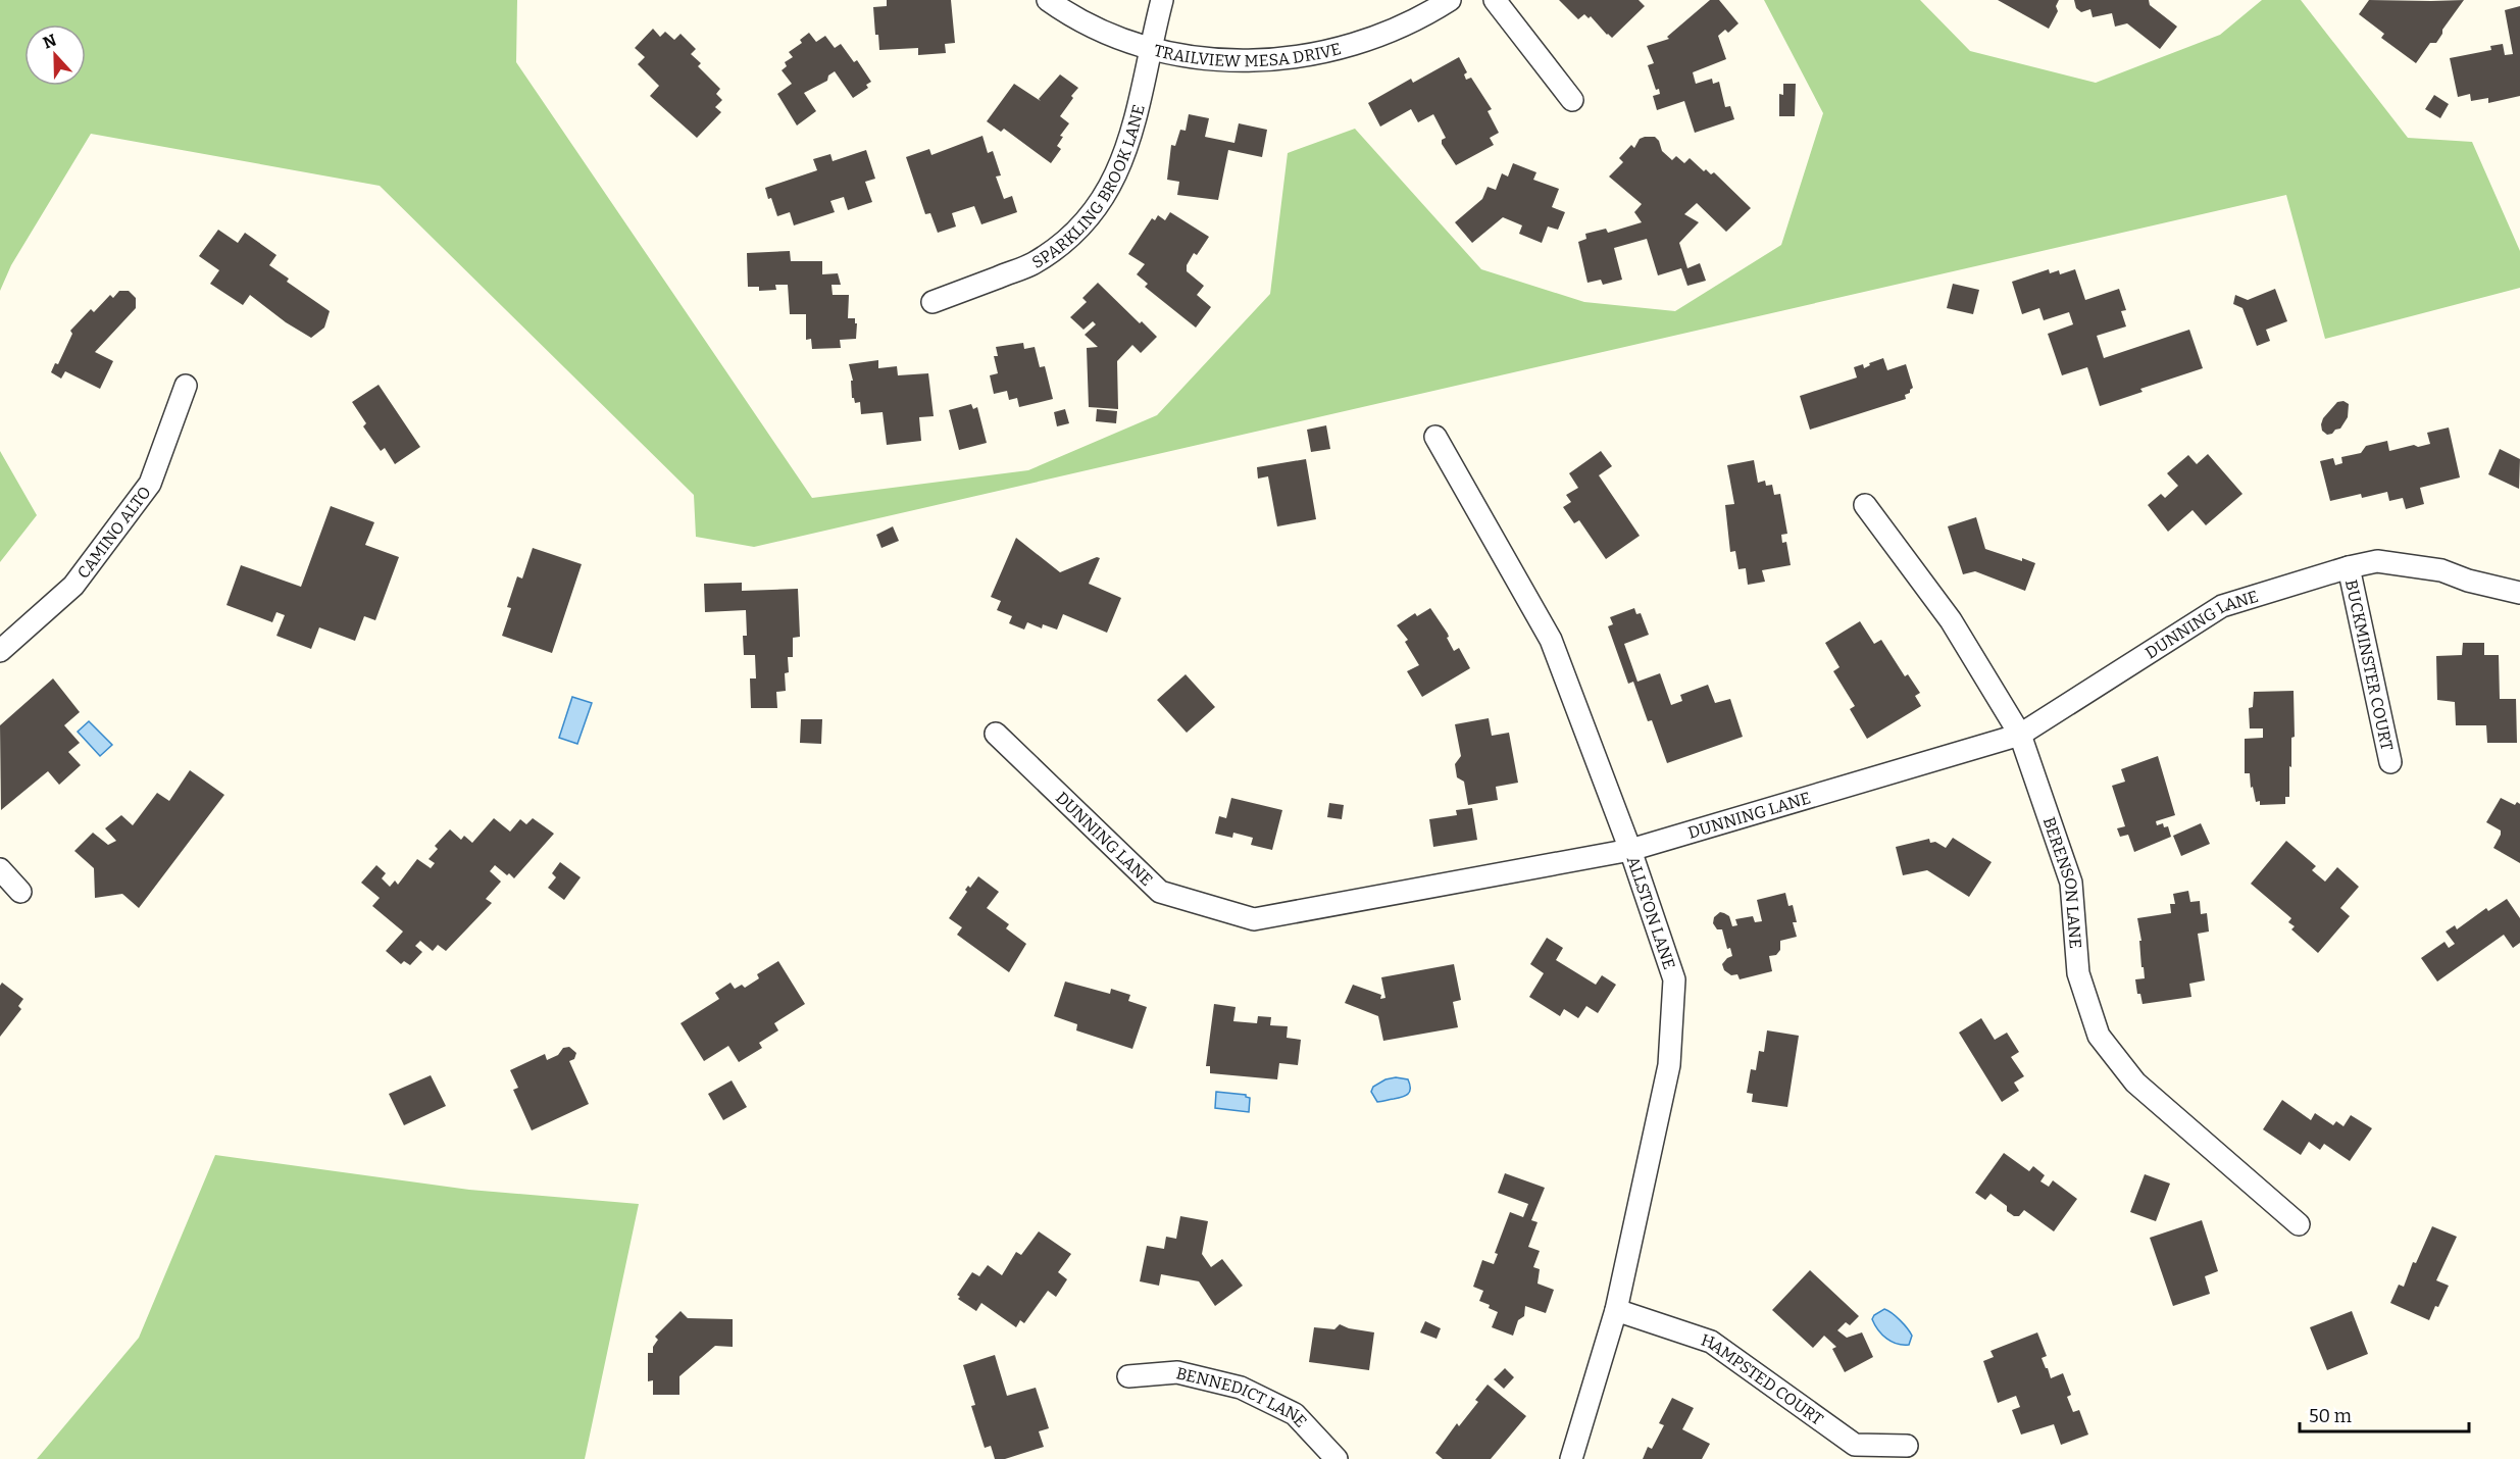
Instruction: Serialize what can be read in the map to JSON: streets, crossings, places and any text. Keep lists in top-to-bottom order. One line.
{"streets":{"street":["TRAILVIEW MESA DRIVE","SPARKLING BROOK LANE","CAMINO ALTO","DUNNING LANE","BUCKMINSTER COURT","BERENSON LANE","ALLSTON LANE","HAMPSTED COURT","BENNEDICT LANE"]},"crossings":[["TRAILVIEW MESA DRIVE","SPARKLING BROOK LANE"],["DUNNING LANE","BUCKMINSTER COURT"],["DUNNING LANE","BERENSON LANE"],["DUNNING LANE","ALLSTON LANE"],["ALLSTON LANE","HAMPSTED COURT"]],"scale_bar":"50 m","north":"top"}
